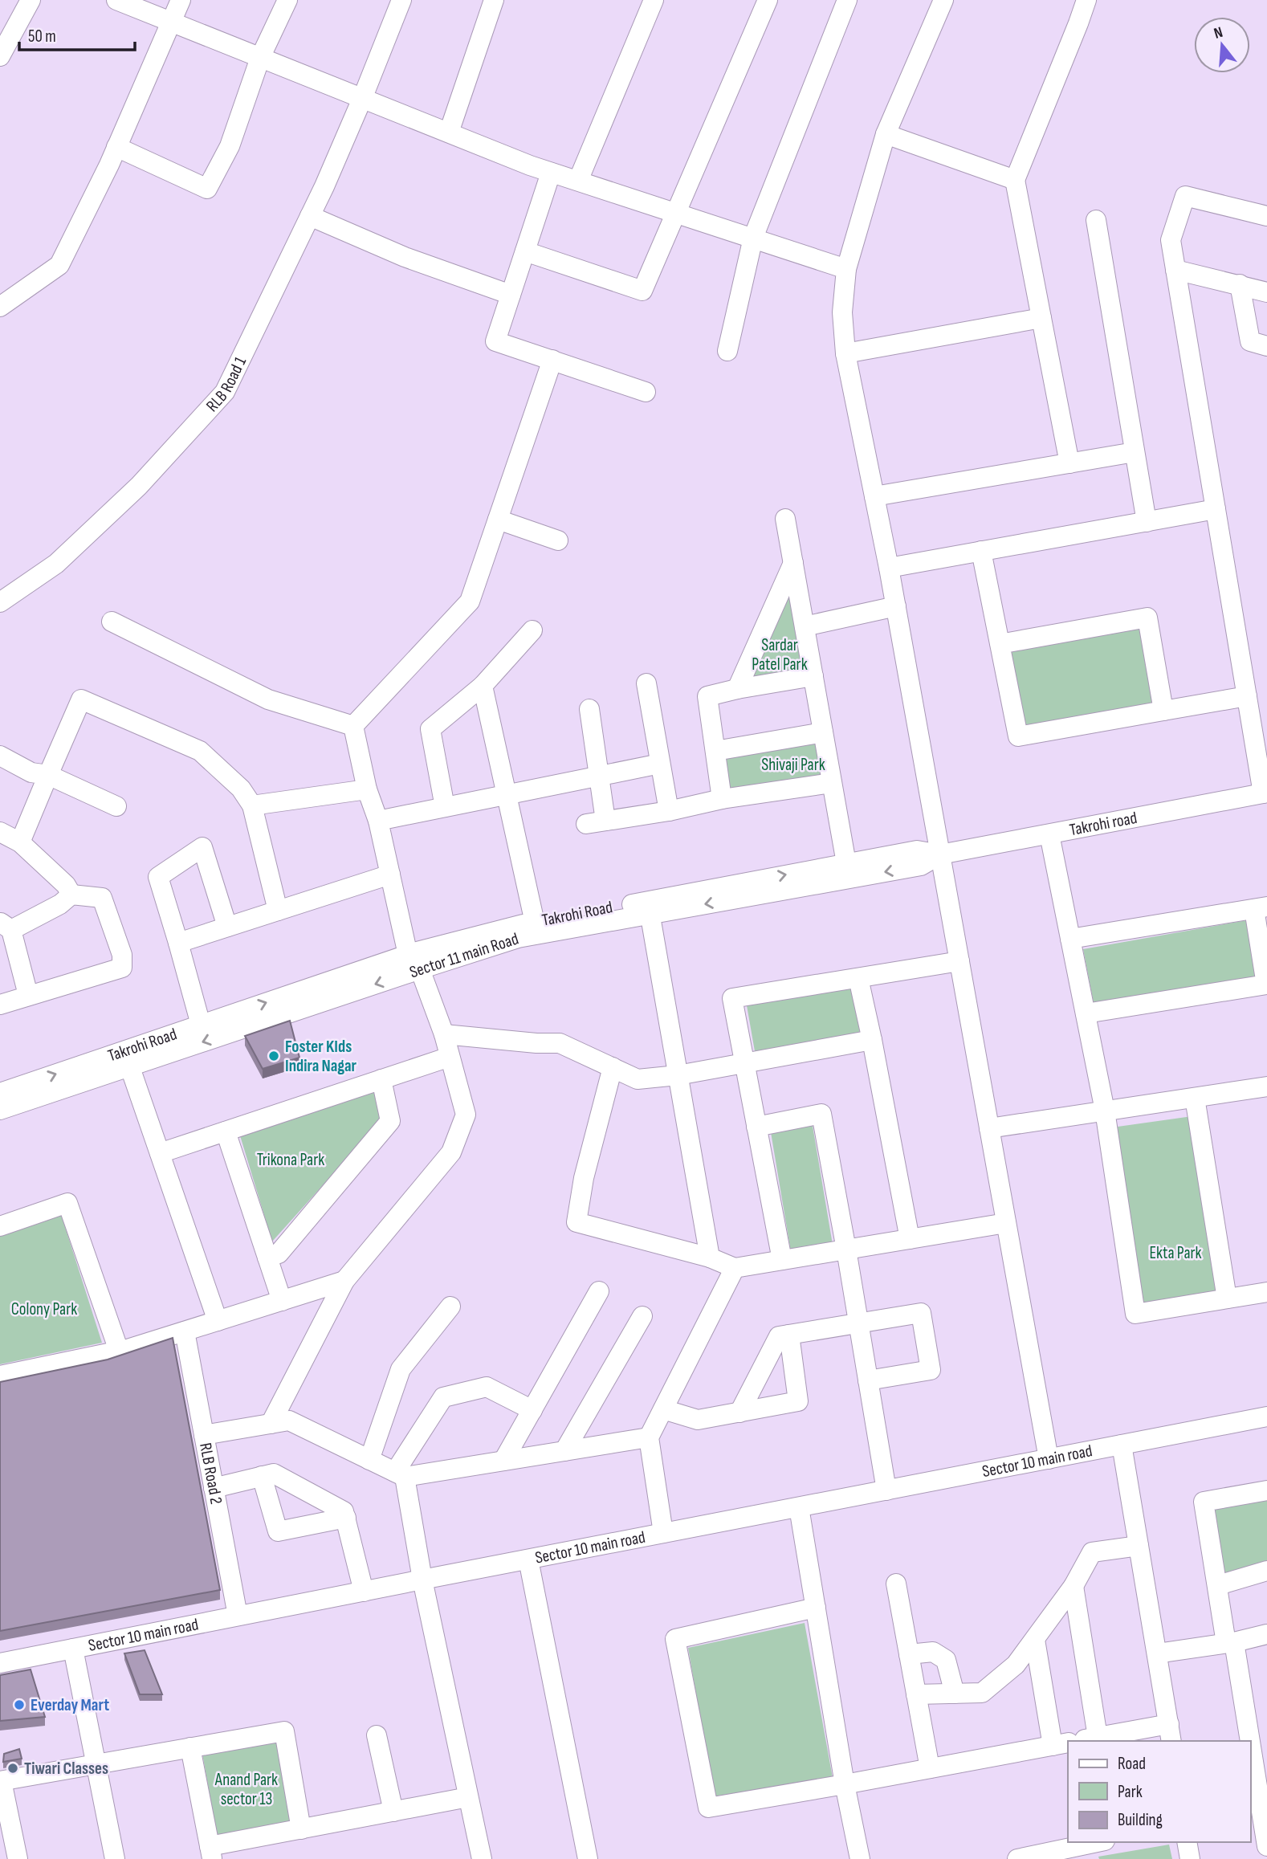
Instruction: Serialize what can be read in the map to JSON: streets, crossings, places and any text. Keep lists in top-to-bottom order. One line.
{"streets":{"street":["RLB Road 1","Takrohi road","Takrohi Road","Sector 11 main Road","Sector 10 main road","RLB Road 2"]},"crossings":[["Takrohi road","Takrohi Road"],["Takrohi road","Sector 11 main Road"],["Takrohi Road","Sector 11 main Road"],["Sector 10 main road","RLB Road 2"]],"parks":["Sardar Patel Park","Shivaji Park","Trikona Park","Ekta Park","Colony Park","Anand Park sector 13"],"places":["Foster KIds Indira Nagar","Everday Mart","Tiwari Classes"],"legend":["Road","Park","Building"],"scale_bar":"50 m","north":"top"}
